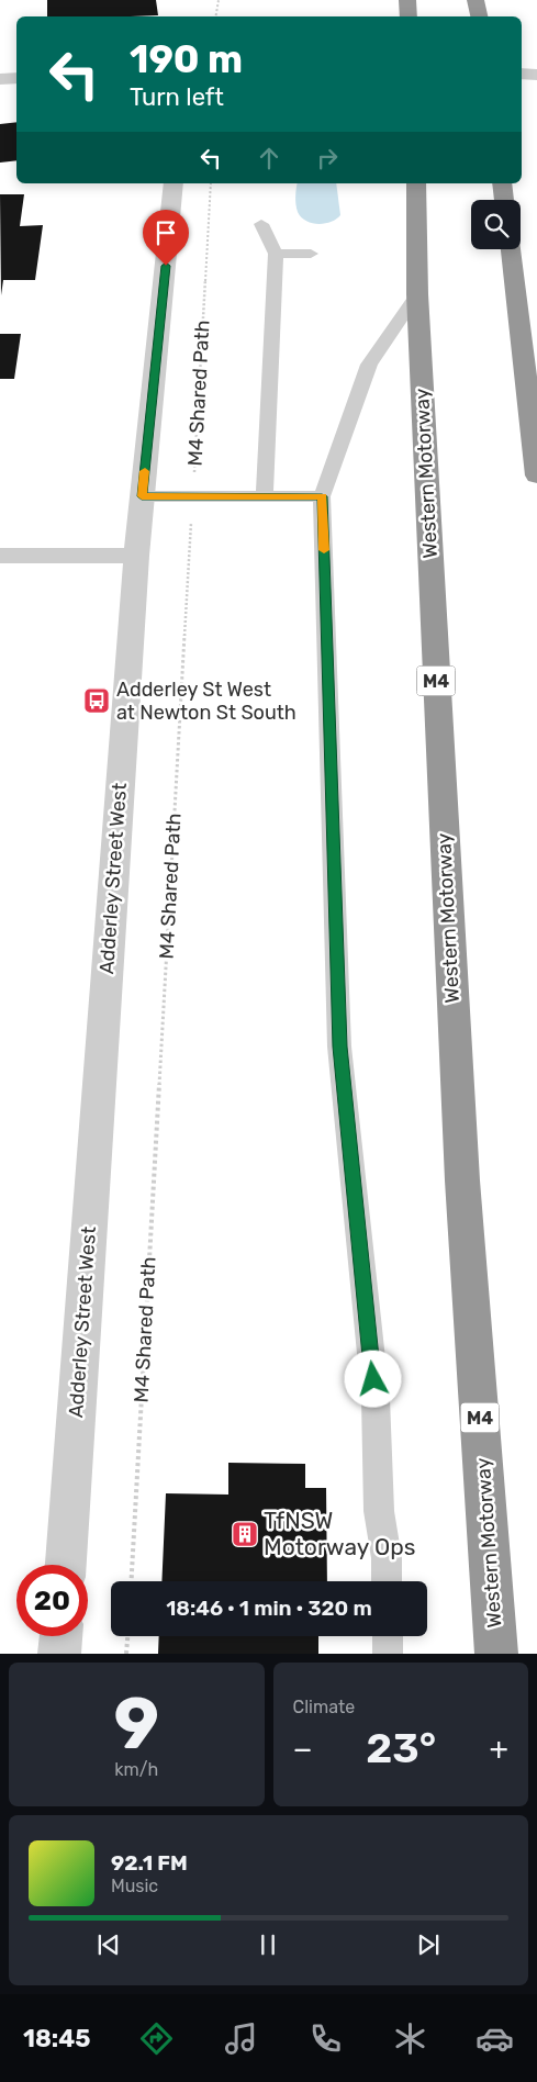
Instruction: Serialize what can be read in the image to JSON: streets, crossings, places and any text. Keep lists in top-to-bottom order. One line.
{"streets":{"highway":["Western Motorway","M4"],"street":["Adderley Street West"],"path":["M4 Shared Path"]},"places":{"bus stop":["Adderley St West at Newton St South"],"building":["TfNSW Motorway Ops"]},"page":{"turn":["190 m","Turn left"],"limit":"20","trip":"18:46 · 1 min · 320 m","tile":[["9","km/h"],"Climate"],"heat":["−","23°","+"],"song":["92.1 FM","Music"],"tabs":"18:45"}}
